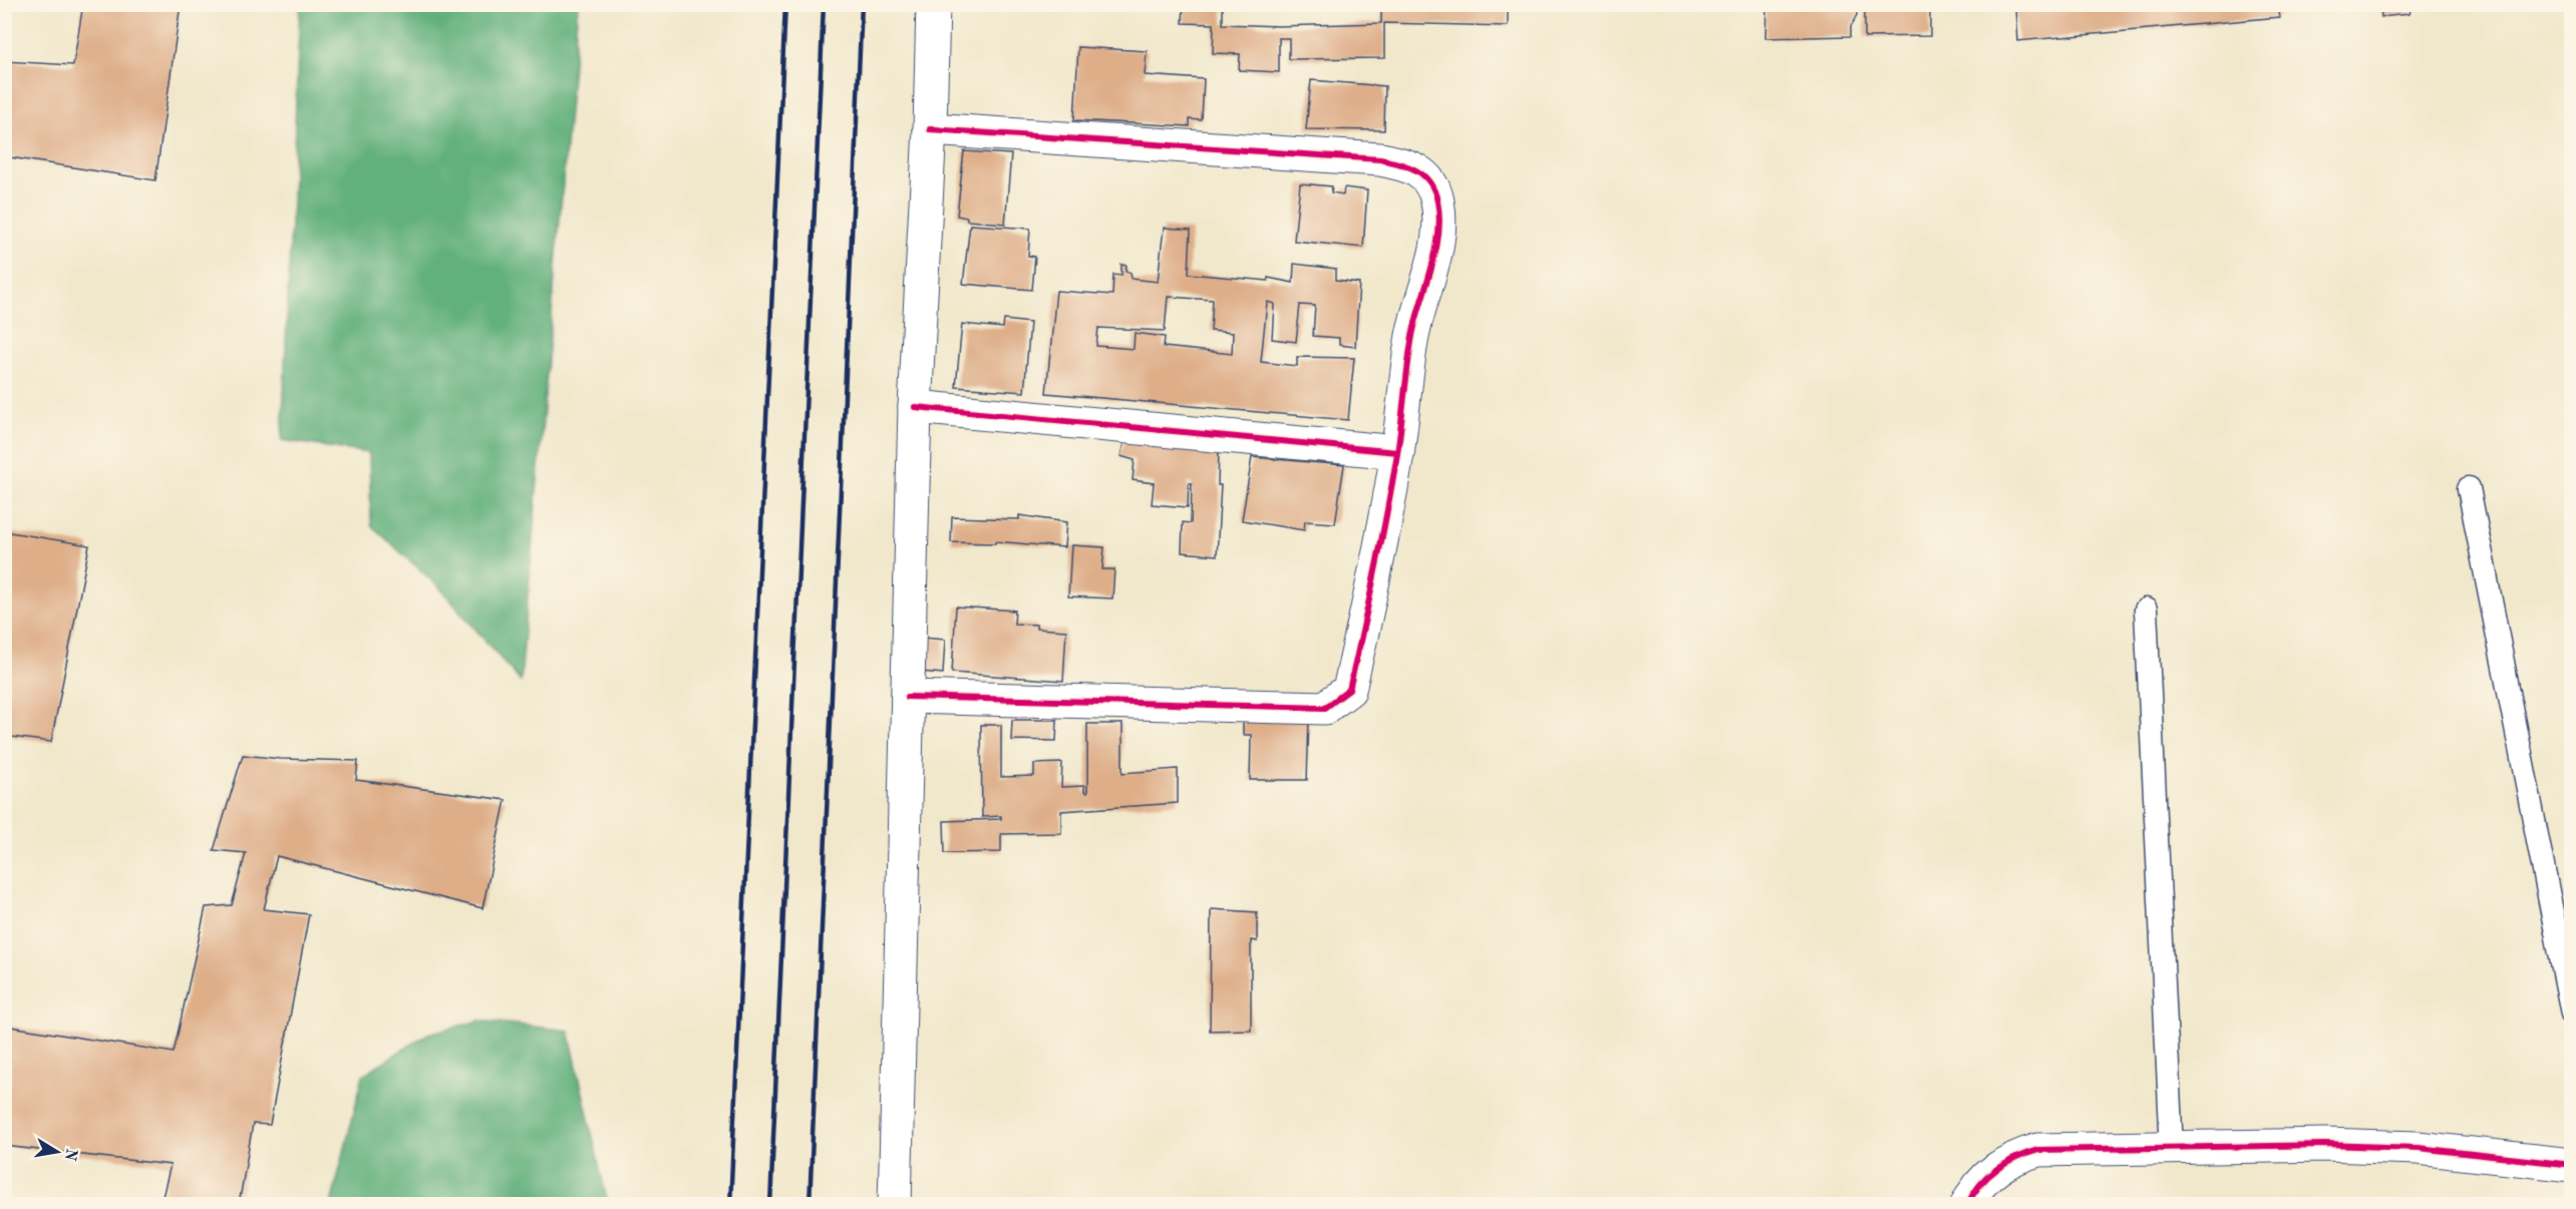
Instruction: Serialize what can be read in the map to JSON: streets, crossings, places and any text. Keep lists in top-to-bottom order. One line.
{"north":"right"}
